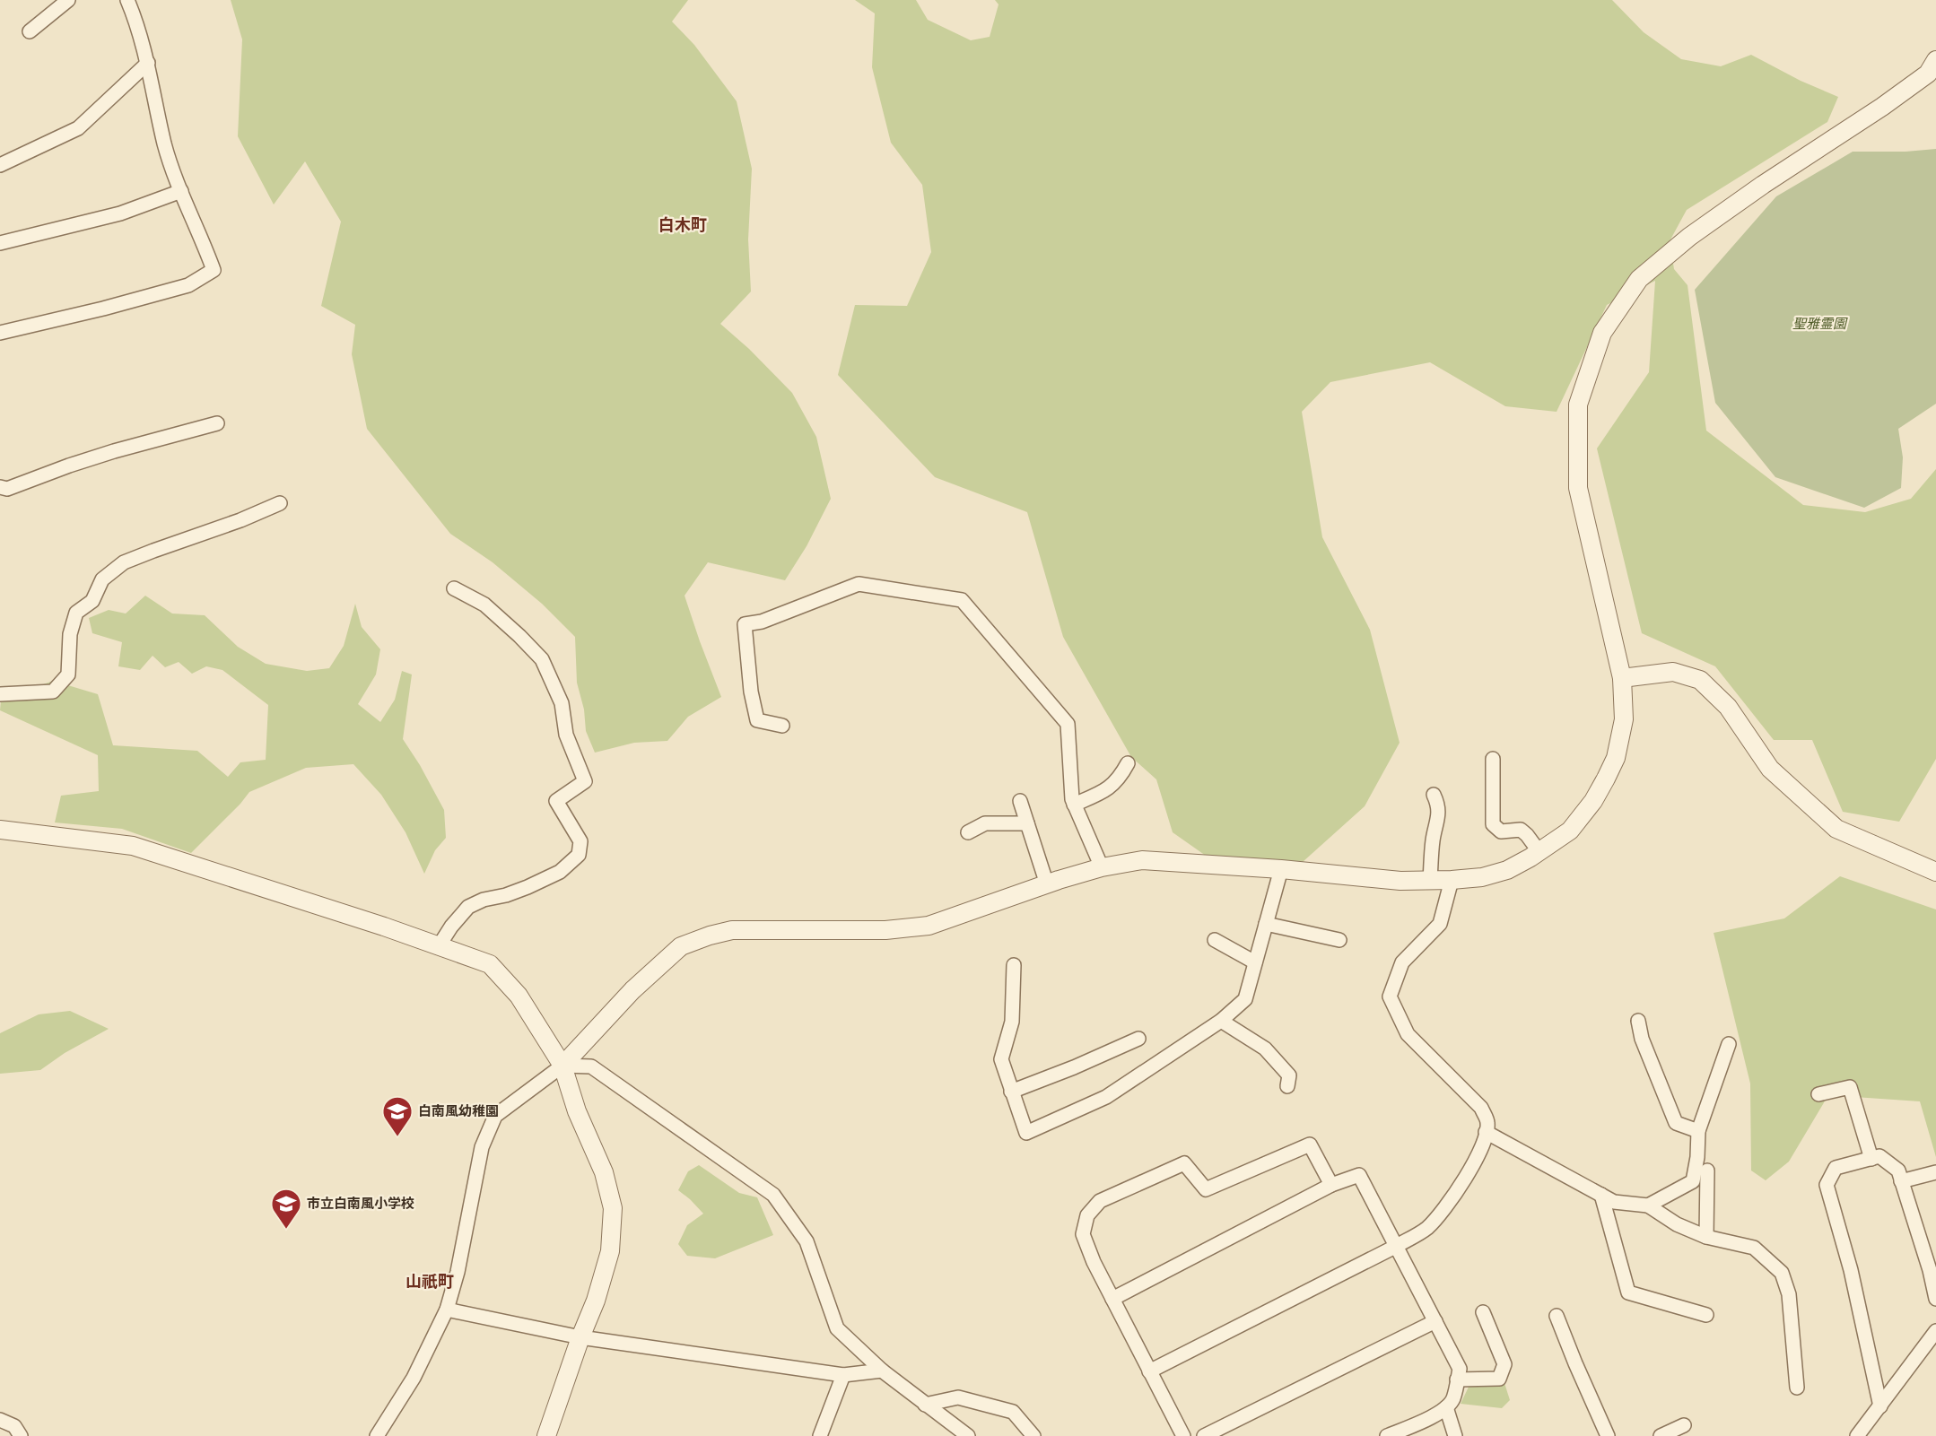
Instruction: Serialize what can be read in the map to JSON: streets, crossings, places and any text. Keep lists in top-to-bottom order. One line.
{"districts":["白木町","山祇町"],"parks":["聖雅霊園"],"places":{"school or university":["白南風幼稚園","市立白南風小学校"]}}
